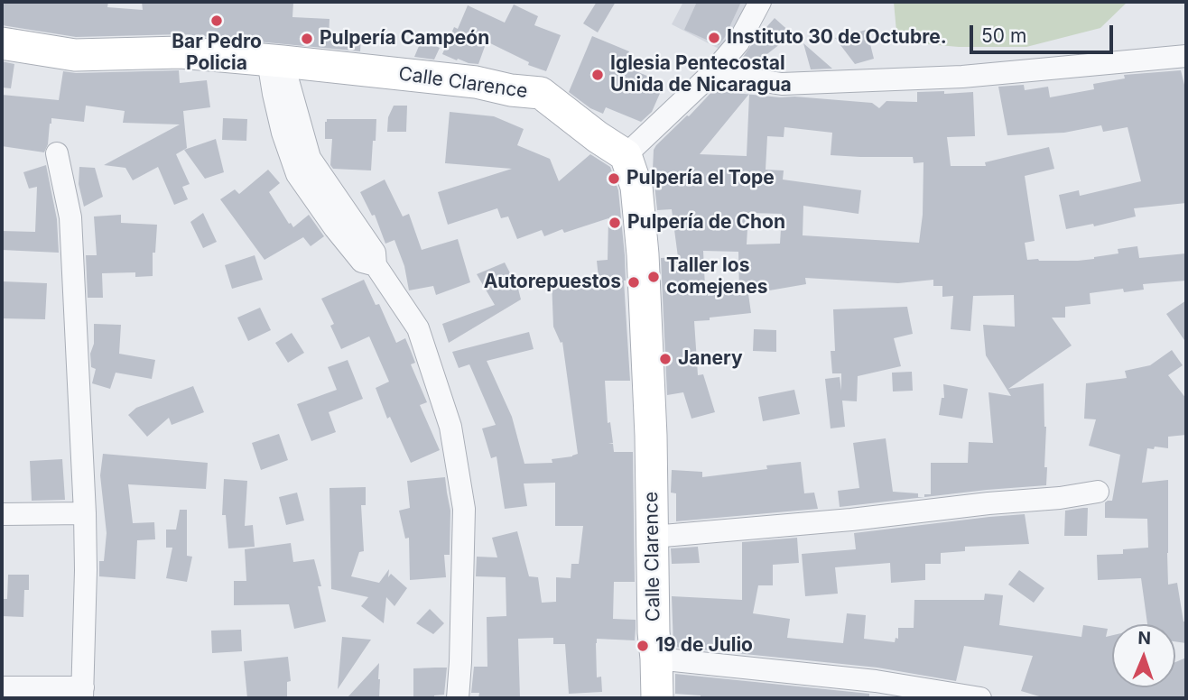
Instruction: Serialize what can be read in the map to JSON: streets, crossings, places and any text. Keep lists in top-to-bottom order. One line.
{"streets":{"street":["Calle Clarence"]},"places":["Bar Pedro Policia","Instituto 30 de Octubre.","Pulpería Campeón","Iglesia Pentecostal Unida de Nicaragua","Pulpería el Tope","Pulpería de Chon","Taller los comejenes","Autorepuestos","Janery","19 de Julio"],"scale_bar":"50 m","north":"top"}
